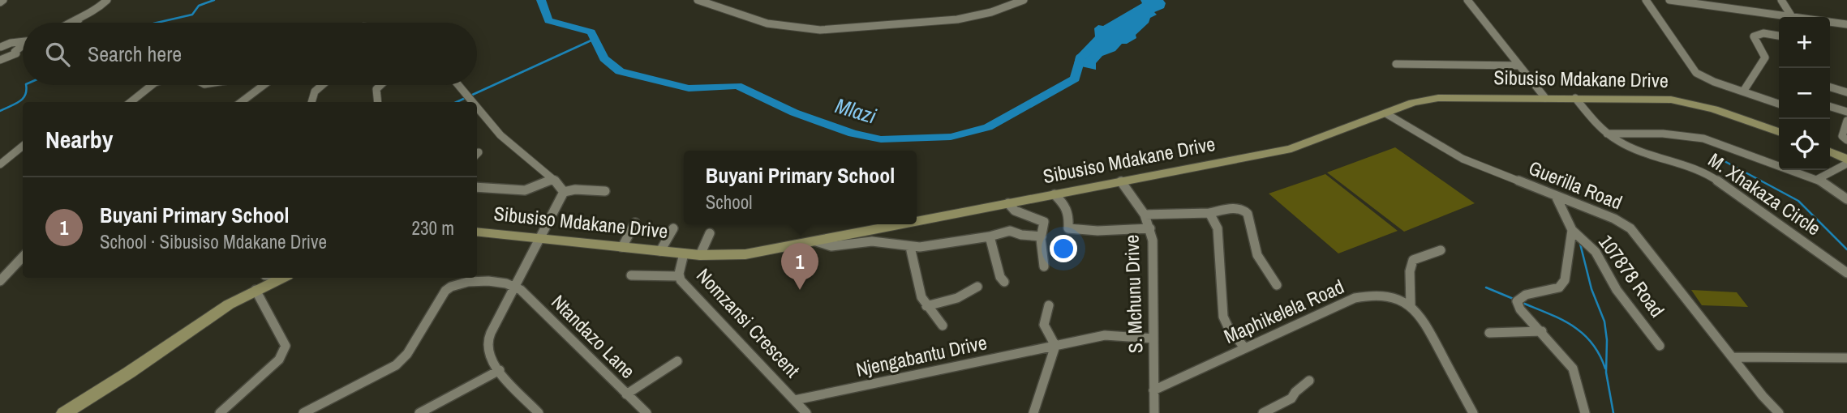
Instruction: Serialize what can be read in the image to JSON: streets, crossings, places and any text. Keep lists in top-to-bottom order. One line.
{"streets":{"street":["Sibusiso Mdakane Drive","Guerilla Road","M. Xhakaza Circle","107878 Road","S. Mchunu Drive","Maphikelela Road","Nomzansi Crescent","Ntandazo Lane","Njengabantu Drive"]},"crossings":[["Sibusiso Mdakane Drive","Guerilla Road"],["Sibusiso Mdakane Drive","M. Xhakaza Circle"],["Sibusiso Mdakane Drive","S. Mchunu Drive"],["Sibusiso Mdakane Drive","Nomzansi Crescent"],["S. Mchunu Drive","Maphikelela Road"],["Nomzansi Crescent","Njengabantu Drive"]],"water":["Mlazi"],"page":{"map_buttons":["+","−"],"search":"Search here","heading":"Nearby","popup":["Buyani Primary School","School"],"list":[{"mark":"1","name":"Buyani Primary School","note":"School · Sibusiso Mdakane Drive","value":"230 m"}],"pins":"1"}}
